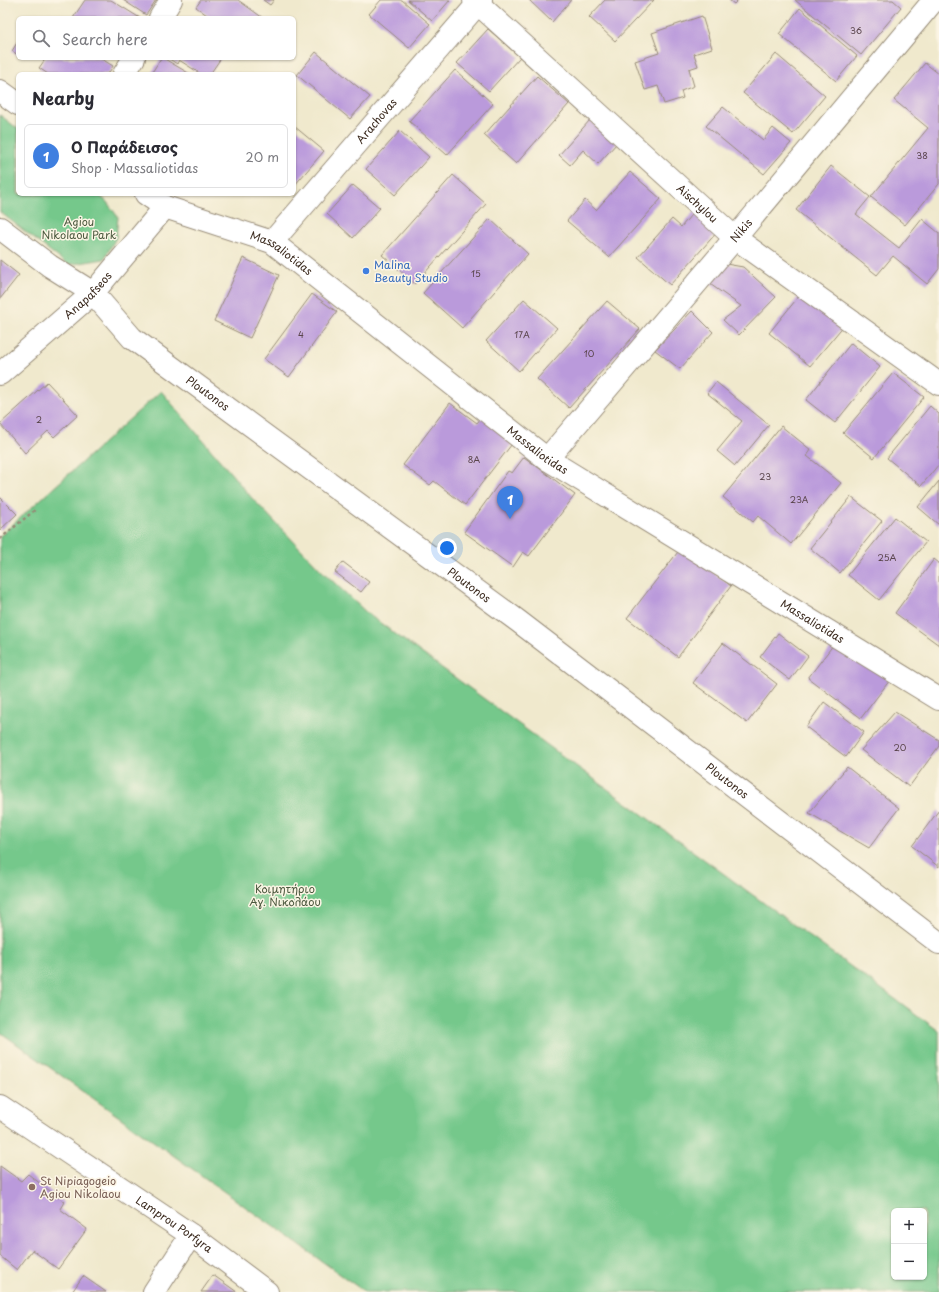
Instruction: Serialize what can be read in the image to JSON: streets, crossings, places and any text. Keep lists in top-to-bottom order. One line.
{"streets":{"street":["Arachovas","Aischylou","Nikis","Massaliotidas","Anapafseos","Ploutonos","Lamprou Porfyra"]},"crossings":[["Arachovas","Aischylou"],["Arachovas","Massaliotidas"],["Aischylou","Nikis"],["Nikis","Massaliotidas"],["Massaliotidas","Anapafseos"],["Anapafseos","Ploutonos"]],"parks":["Agiou Nikolaou Park","Κοιμητήριο Αγ. Νικολάου"],"places":["Malina Beauty Studio","St Nipiagogeio Agiou Nikolaou"],"house_numbers":["36","38","15","4","17A","10","2","8A","23","23A","25A","20"],"page":{"search":"Search here","heading":"Nearby","list":[{"mark":"1","name":"Ο Παράδεισος","note":"Shop · Massaliotidas","value":"20 m"}],"pins":"1","map_buttons":["+","−"]}}
